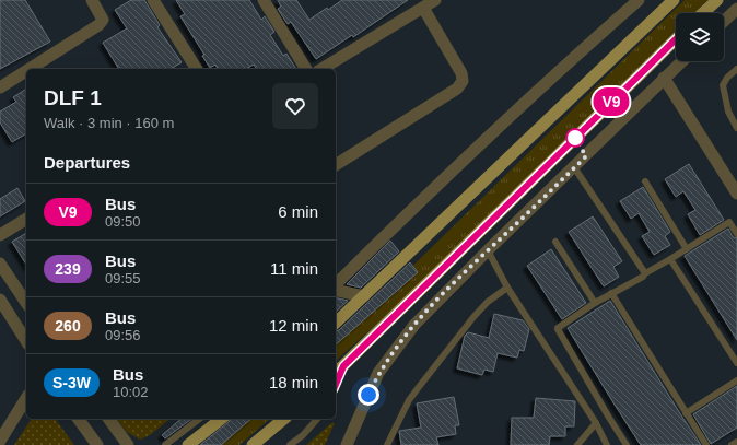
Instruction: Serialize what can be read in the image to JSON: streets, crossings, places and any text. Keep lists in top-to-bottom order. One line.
{"lines":["bus line V9"],"page":{"on_map":"V9","heading":[["DLF 1","Walk · 3 min · 160 m"],"Departures"],"list":[{"mark":"V9","name":"Bus","note":"09:50","value":"6 min"},{"mark":"239","name":"Bus","note":"09:55","value":"11 min"},{"mark":"260","name":"Bus","note":"09:56","value":"12 min"},{"mark":"S-3W","name":"Bus","note":"10:02","value":"18 min"}]}}
